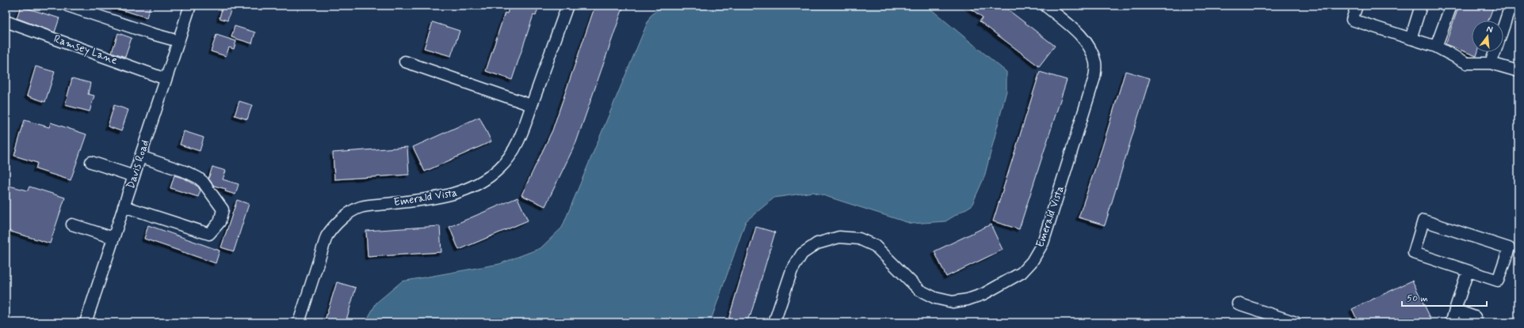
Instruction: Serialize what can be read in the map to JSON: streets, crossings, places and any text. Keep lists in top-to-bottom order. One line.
{"streets":{"street":["Ramsey Lane","Davis Road","Emerald Vista"]},"crossings":[["Ramsey Lane","Davis Road"]],"scale_bar":"50 m","north":"top"}
